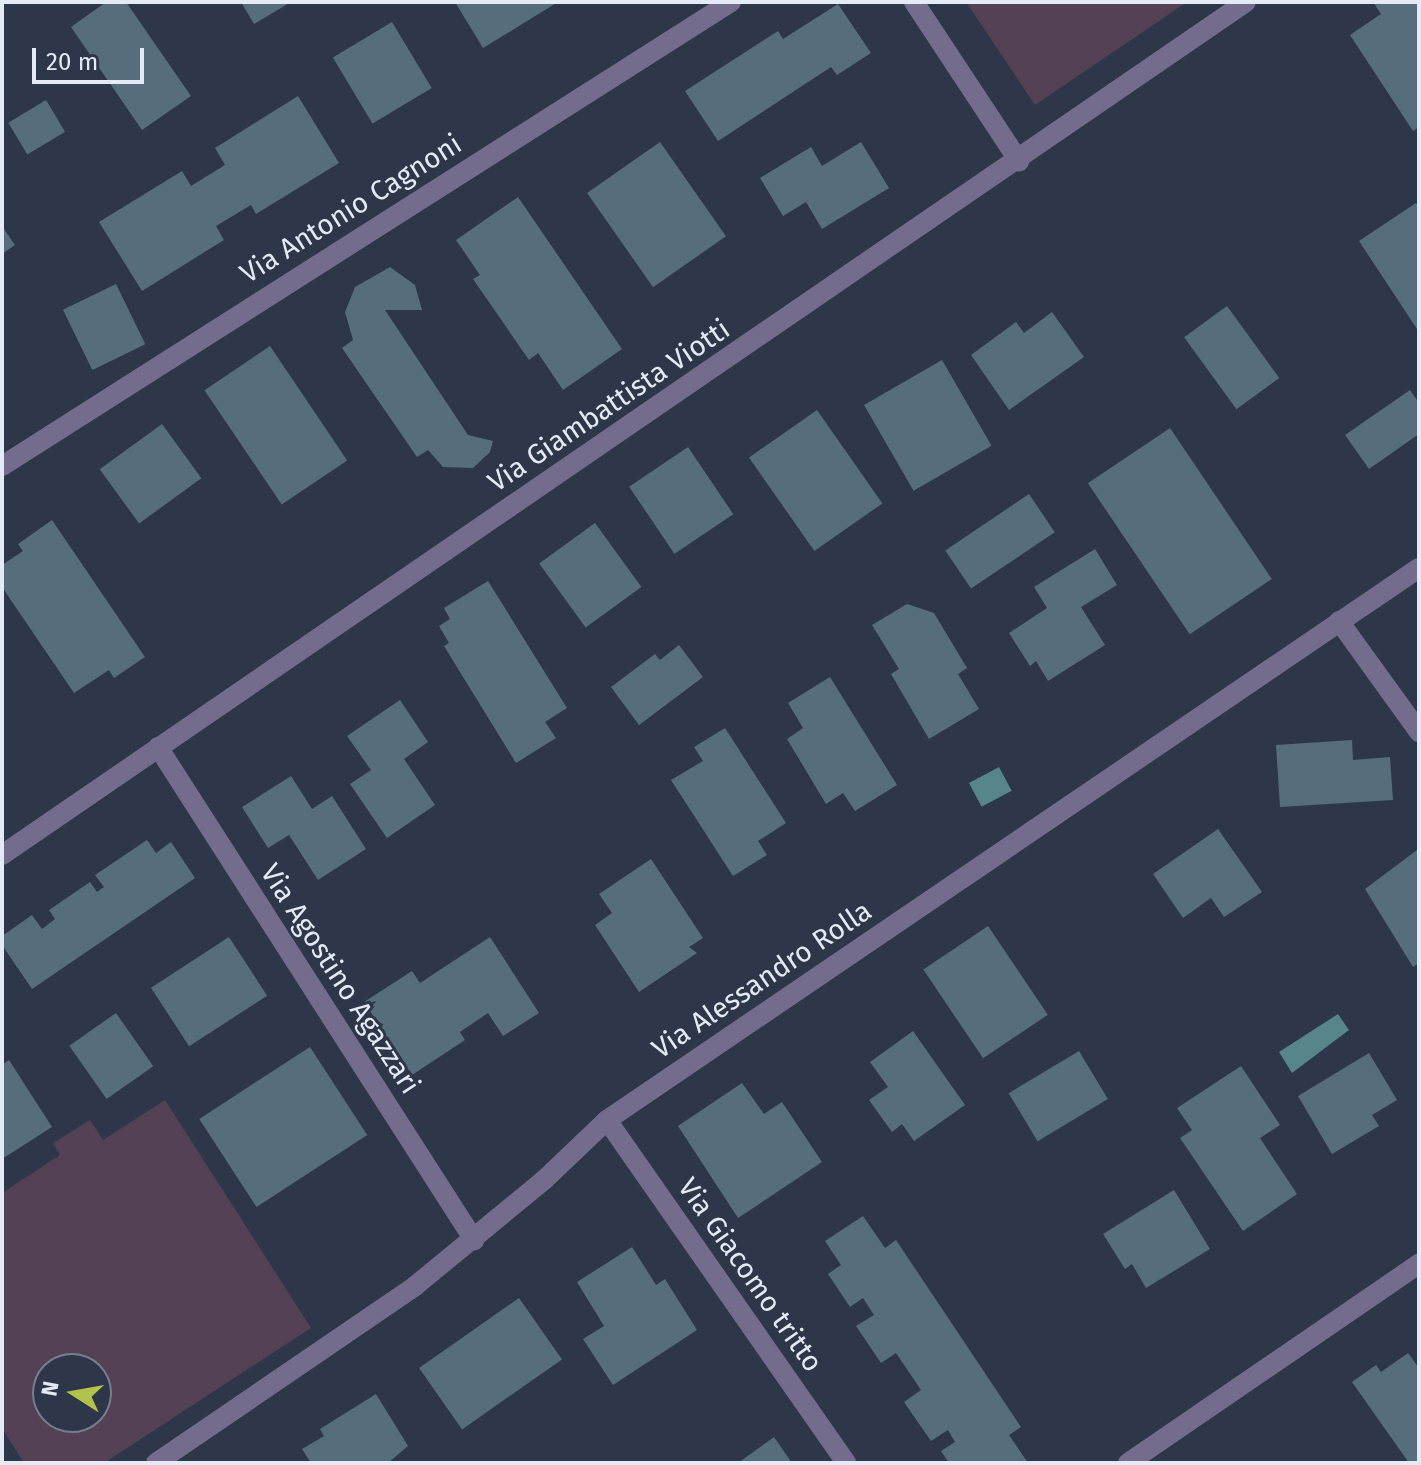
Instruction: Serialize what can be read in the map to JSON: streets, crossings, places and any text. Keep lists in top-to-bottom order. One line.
{"streets":{"street":["Via Antonio Cagnoni","Via Giambattista Viotti","Via Agostino Agazzari","Via Alessandro Rolla","Via Giacomo tritto"]},"crossings":[["Via Giambattista Viotti","Via Agostino Agazzari"],["Via Agostino Agazzari","Via Alessandro Rolla"],["Via Alessandro Rolla","Via Giacomo tritto"]],"scale_bar":"20 m","north":"left"}
